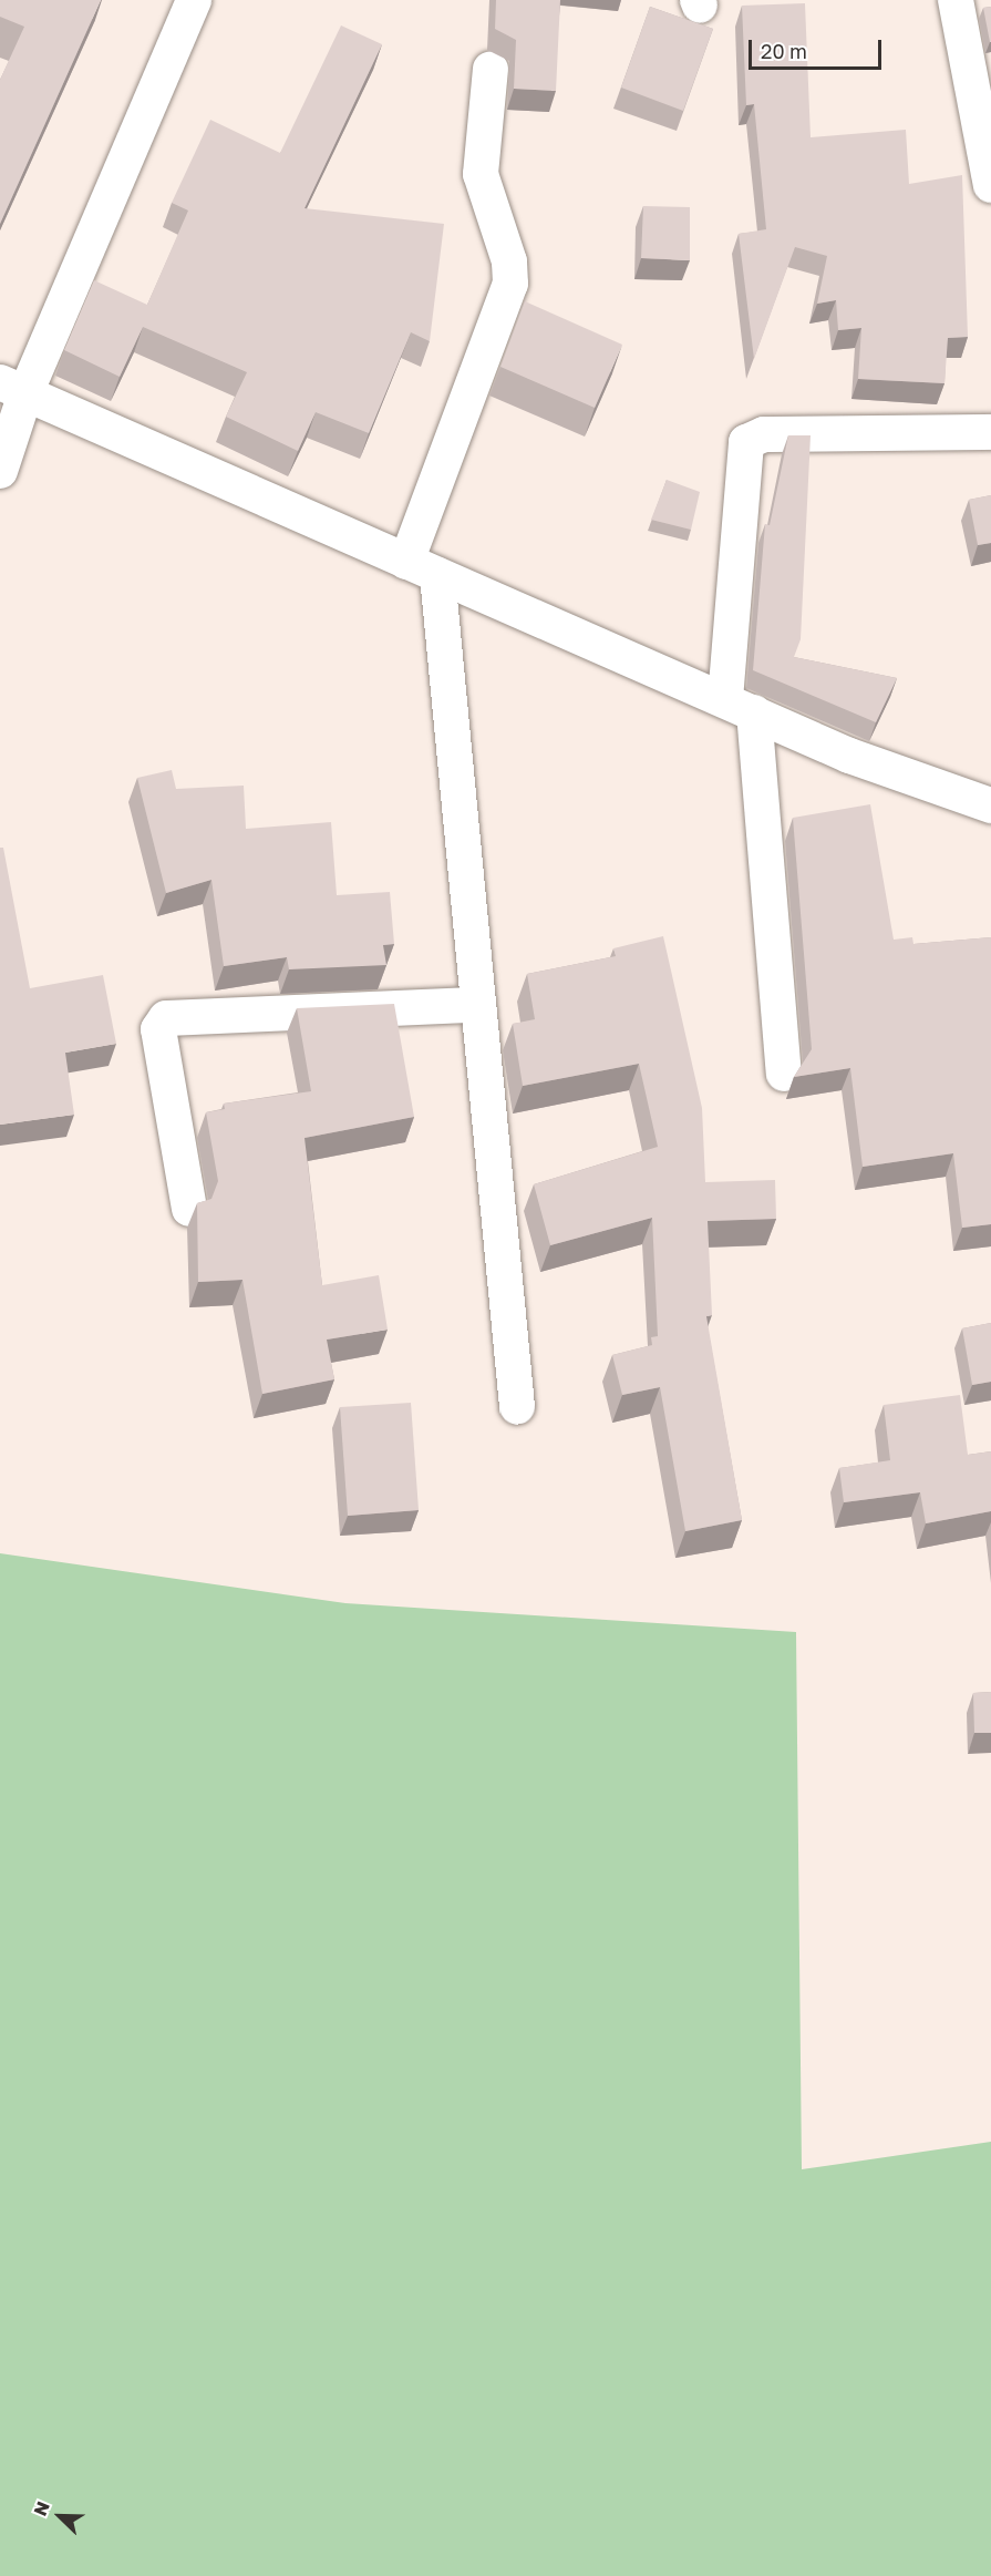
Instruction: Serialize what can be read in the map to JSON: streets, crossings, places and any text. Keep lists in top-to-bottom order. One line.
{"scale_bar":"20 m","north":"top left"}
